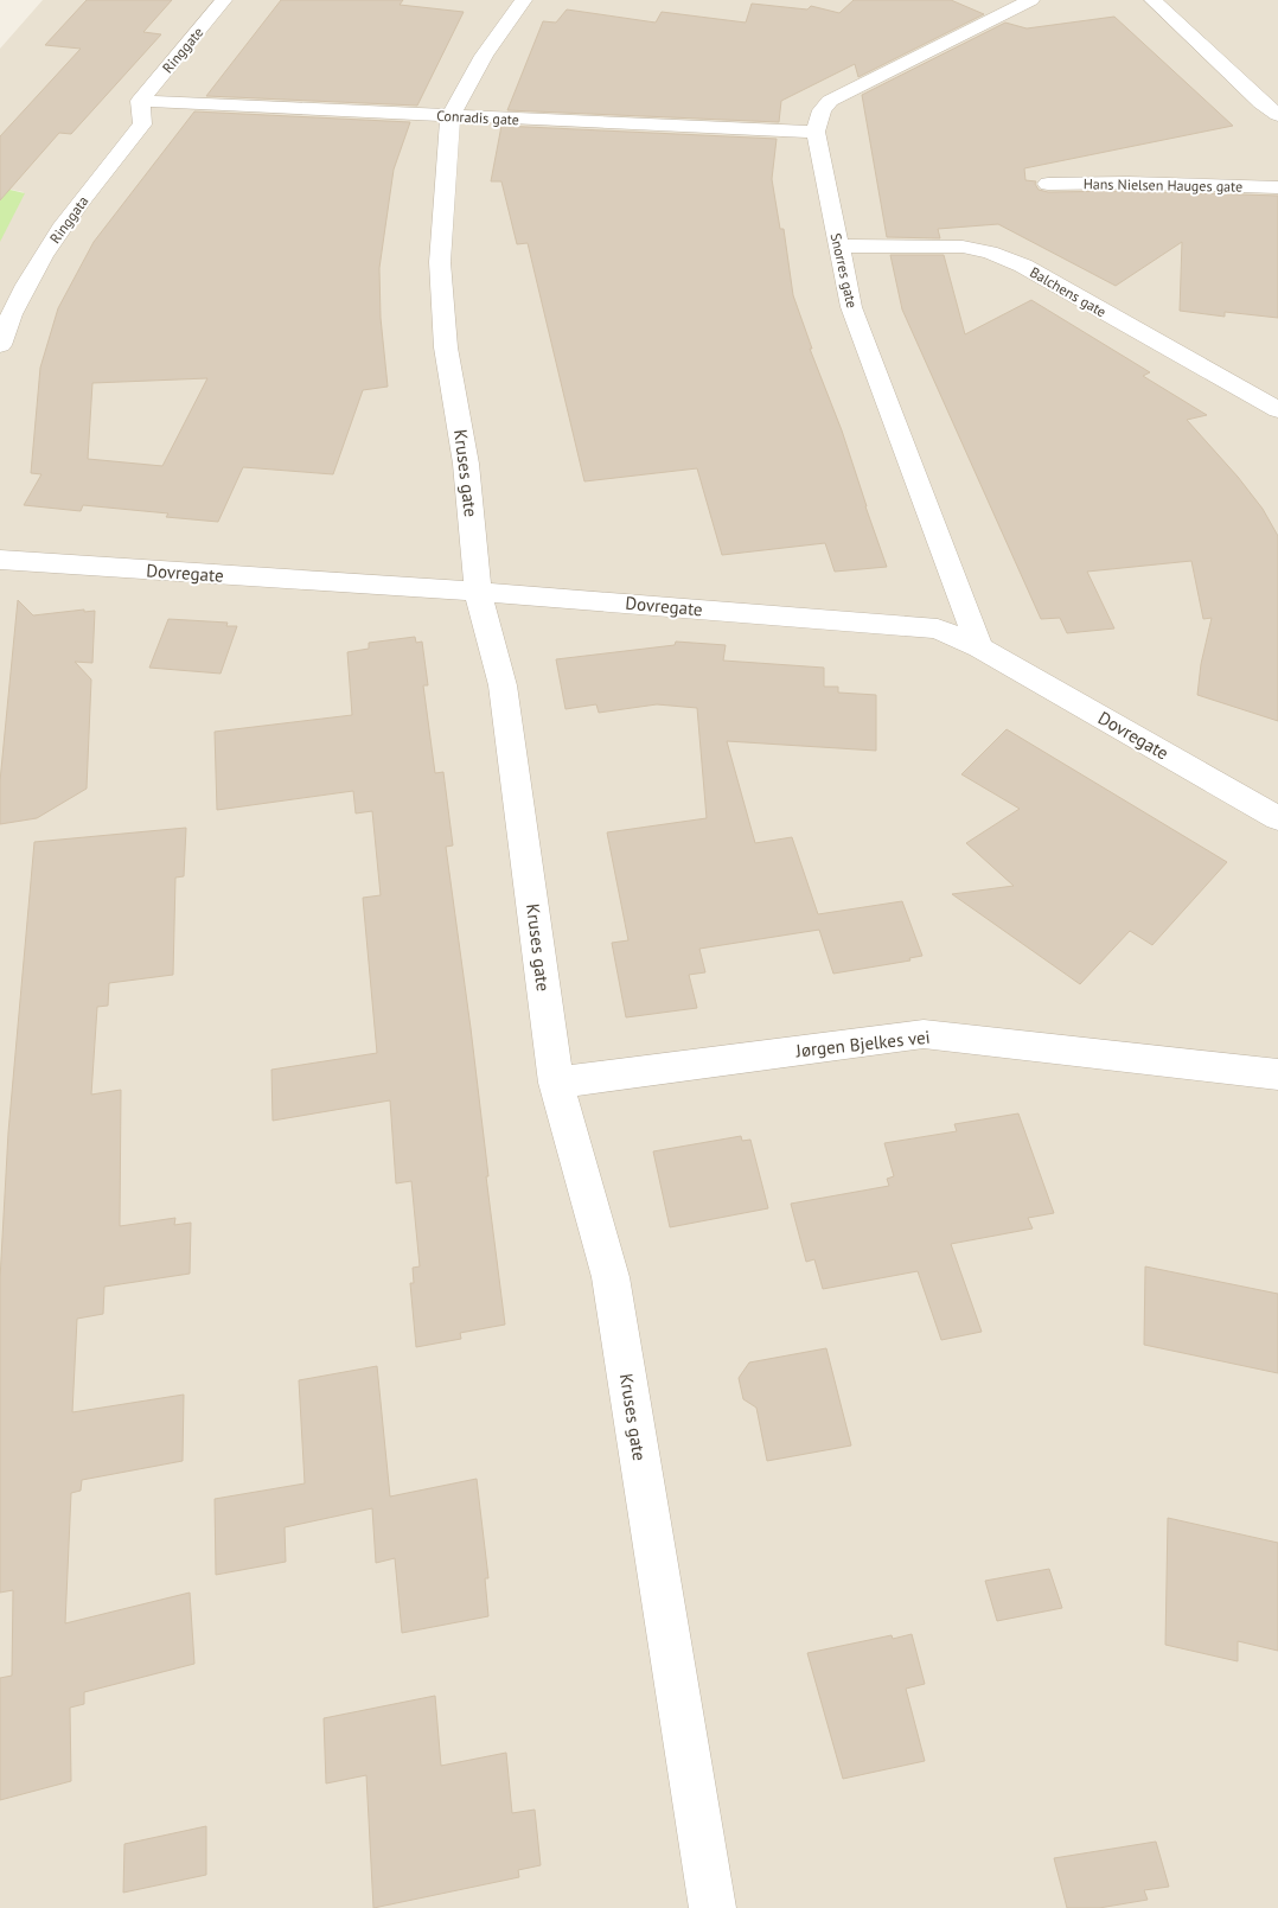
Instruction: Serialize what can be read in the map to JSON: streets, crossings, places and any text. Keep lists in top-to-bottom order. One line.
{"streets":{"street":["Ringgate","Conradis gate","Hans Nielsen Hauges gate","Ringgata","Snorres gate","Balchens gate","Kruses gate","Dovregate","Jørgen Bjelkes vei"]},"crossings":[["Ringgate","Conradis gate"],["Ringgate","Ringgata"],["Conradis gate","Ringgata"],["Conradis gate","Snorres gate"],["Conradis gate","Kruses gate"],["Snorres gate","Balchens gate"],["Snorres gate","Dovregate"],["Kruses gate","Dovregate"],["Kruses gate","Jørgen Bjelkes vei"]]}
